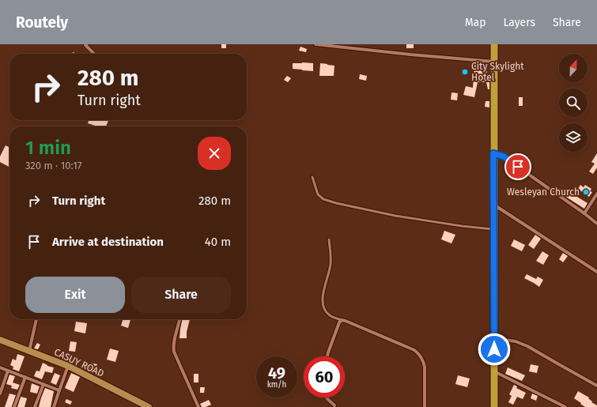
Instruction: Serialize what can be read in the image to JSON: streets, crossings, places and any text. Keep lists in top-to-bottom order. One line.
{"streets":{"street":["CASUY ROAD"]},"places":["City Skylight Hotel","Wesleyan Church"],"north":"top","page":{"header":"Routely","nav":["Map","Layers","Share"],"turn":["280 m","Turn right"],"heading":["1 min","320 m · 10:17"],"list":[{"name":"Turn right","value":"280 m"},{"name":"Arrive at destination","value":"40 m"}],"buttons":["Exit","Share"],"speed":"49 km/h","limit":"60"}}
